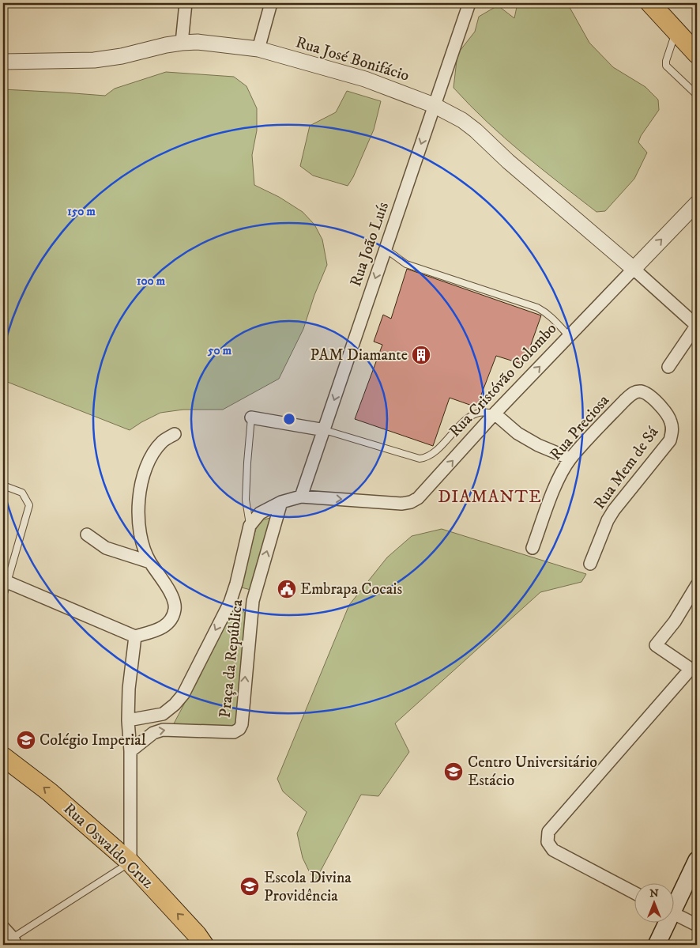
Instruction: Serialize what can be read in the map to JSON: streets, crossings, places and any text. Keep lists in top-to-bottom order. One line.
{"streets":{"main road":["Rua Oswaldo Cruz"],"street":["Rua José Bonifácio","Rua João Luís","Rua Cristóvão Colombo","Rua Preciosa","Rua Mem de Sá","Praça da República"]},"crossings":[["Rua José Bonifácio","Rua João Luís"],["Rua José Bonifácio","Rua Cristóvão Colombo"],["Rua João Luís","Rua Cristóvão Colombo"],["Rua João Luís","Praça da República"],["Rua Cristóvão Colombo","Praça da República"],["Rua Preciosa","Rua Mem de Sá"]],"one_way":["Rua João Luís","Rua Cristóvão Colombo","Rua Oswaldo Cruz"],"districts":["DIAMANTE"],"places":{"building":["PAM Diamante"],"public building":["Embrapa Cocais"],"school or university":["Colégio Imperial","Centro Universitário Estácio","Escola Divina Providência"]},"north":"top","rings":["150 m","100 m","50 m"]}
